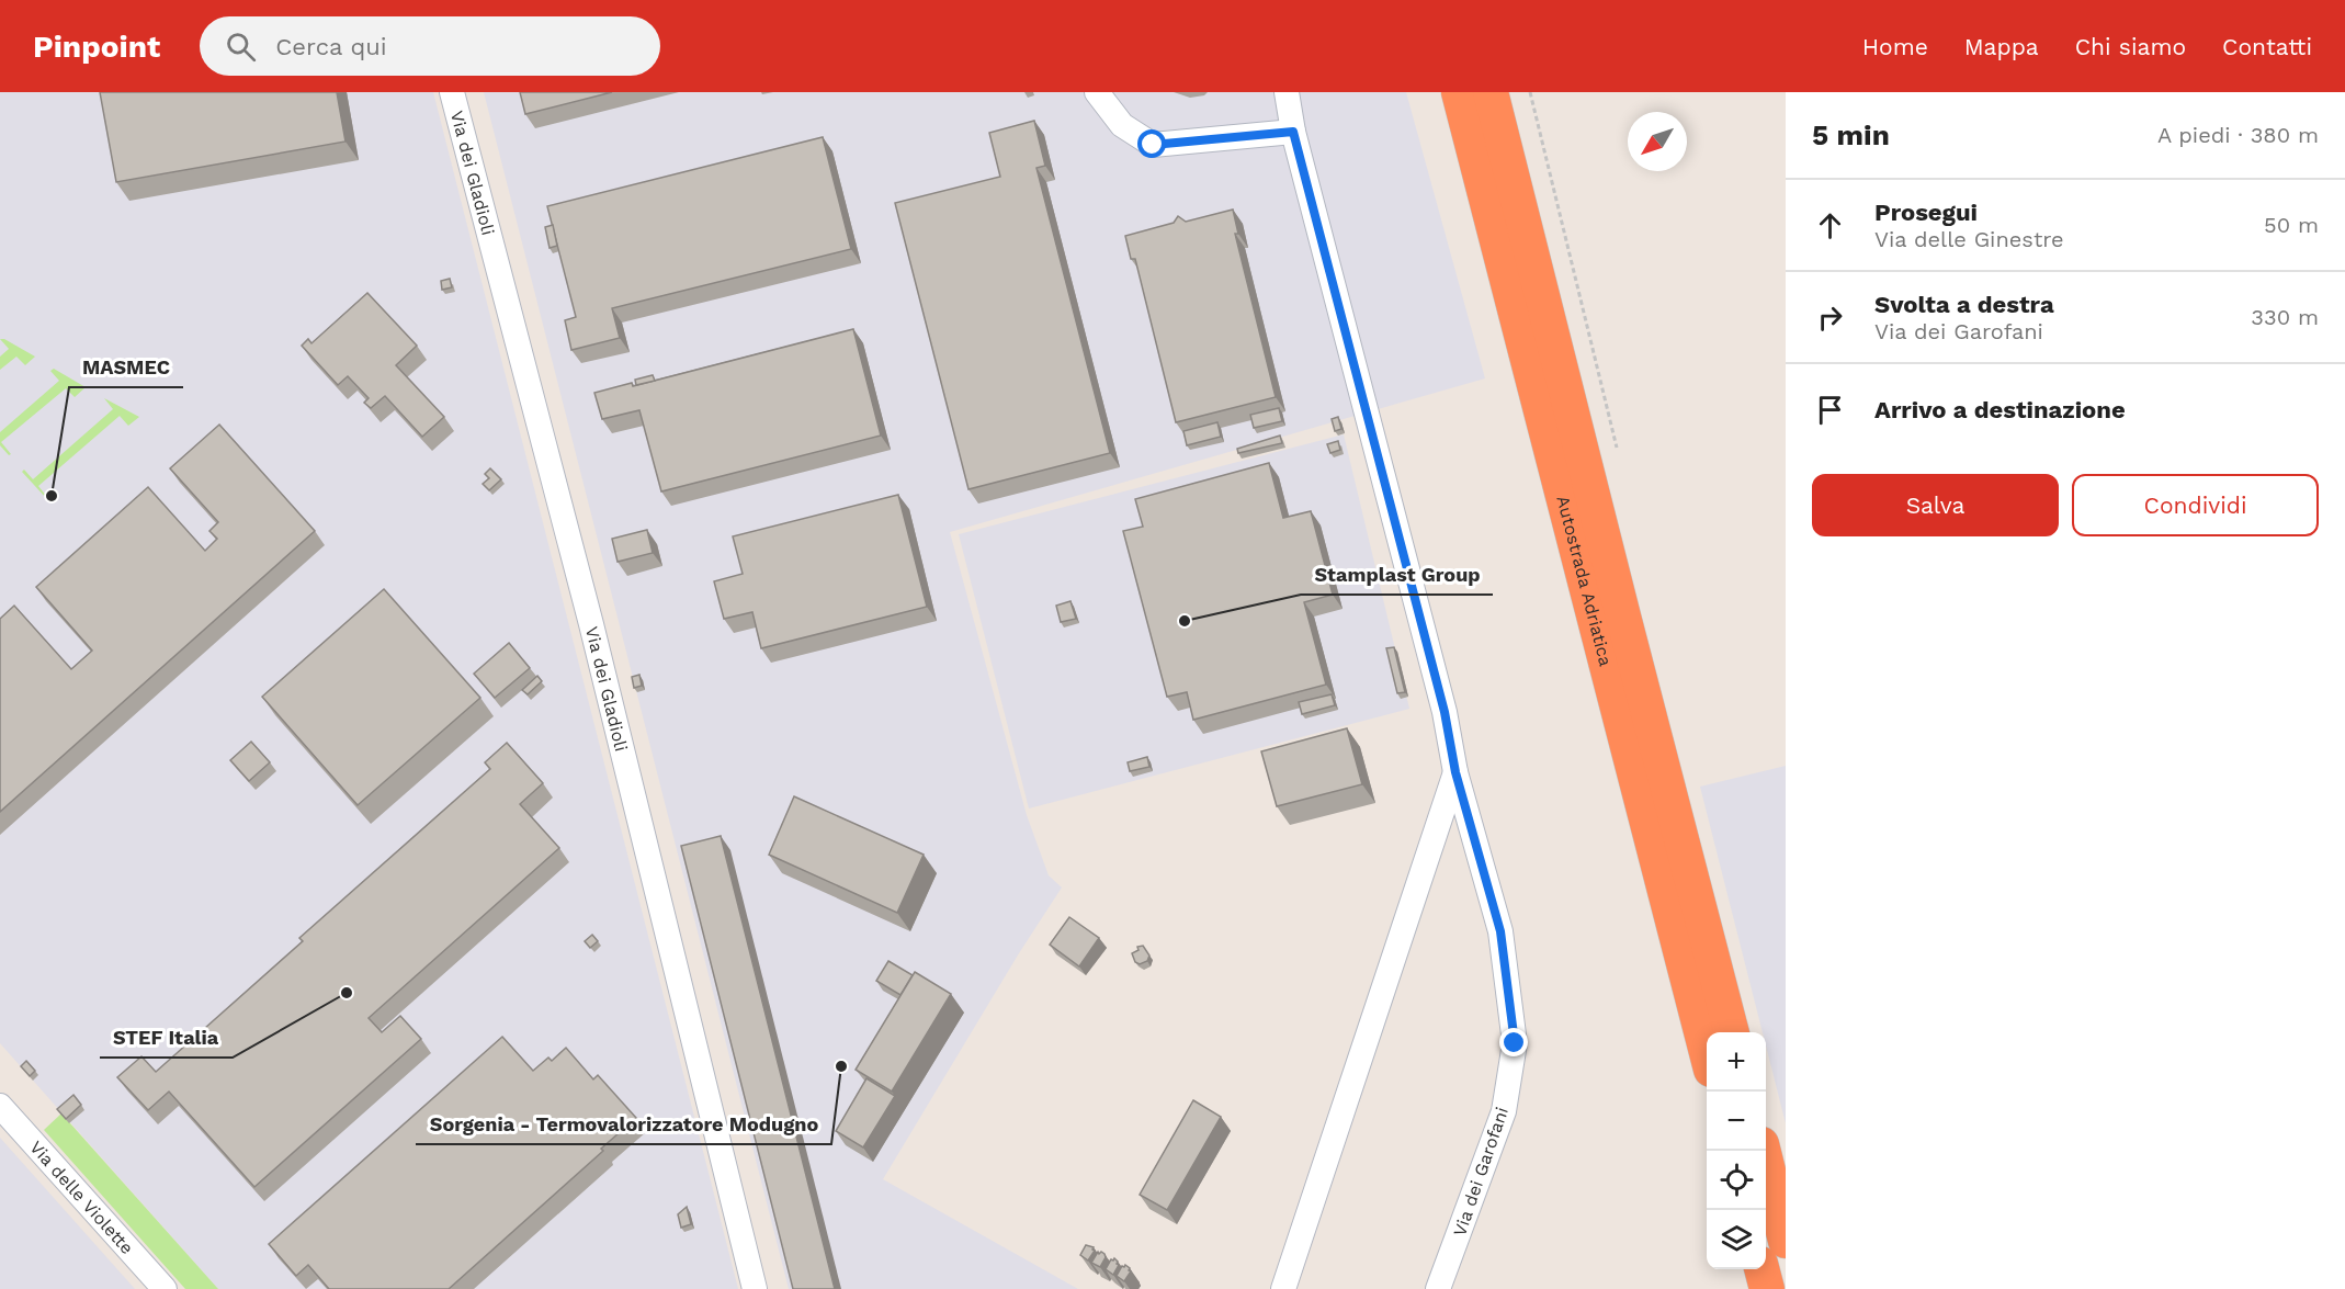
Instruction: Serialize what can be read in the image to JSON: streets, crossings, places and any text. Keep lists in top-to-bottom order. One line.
{"streets":{"highway":["Autostrada Adriatica"],"street":["Via dei Gladioli","Via dei Garofani","Via delle Violette"]},"places":["MASMEC","Stamplast Group","STEF Italia","Sorgenia - Termovalorizzatore Modugno"],"north":"bottom left","page":{"header":"Pinpoint","search":"Cerca qui","nav":["Home","Mappa","Chi siamo","Contatti"],"heading":["5 min","A piedi · 380 m"],"list":[["Prosegui","Via delle Ginestre","50 m"],["Svolta a destra","Via dei Garofani","330 m"],"Arrivo a destinazione"],"buttons":["Salva","Condividi"],"map_buttons":["+","−"]}}
